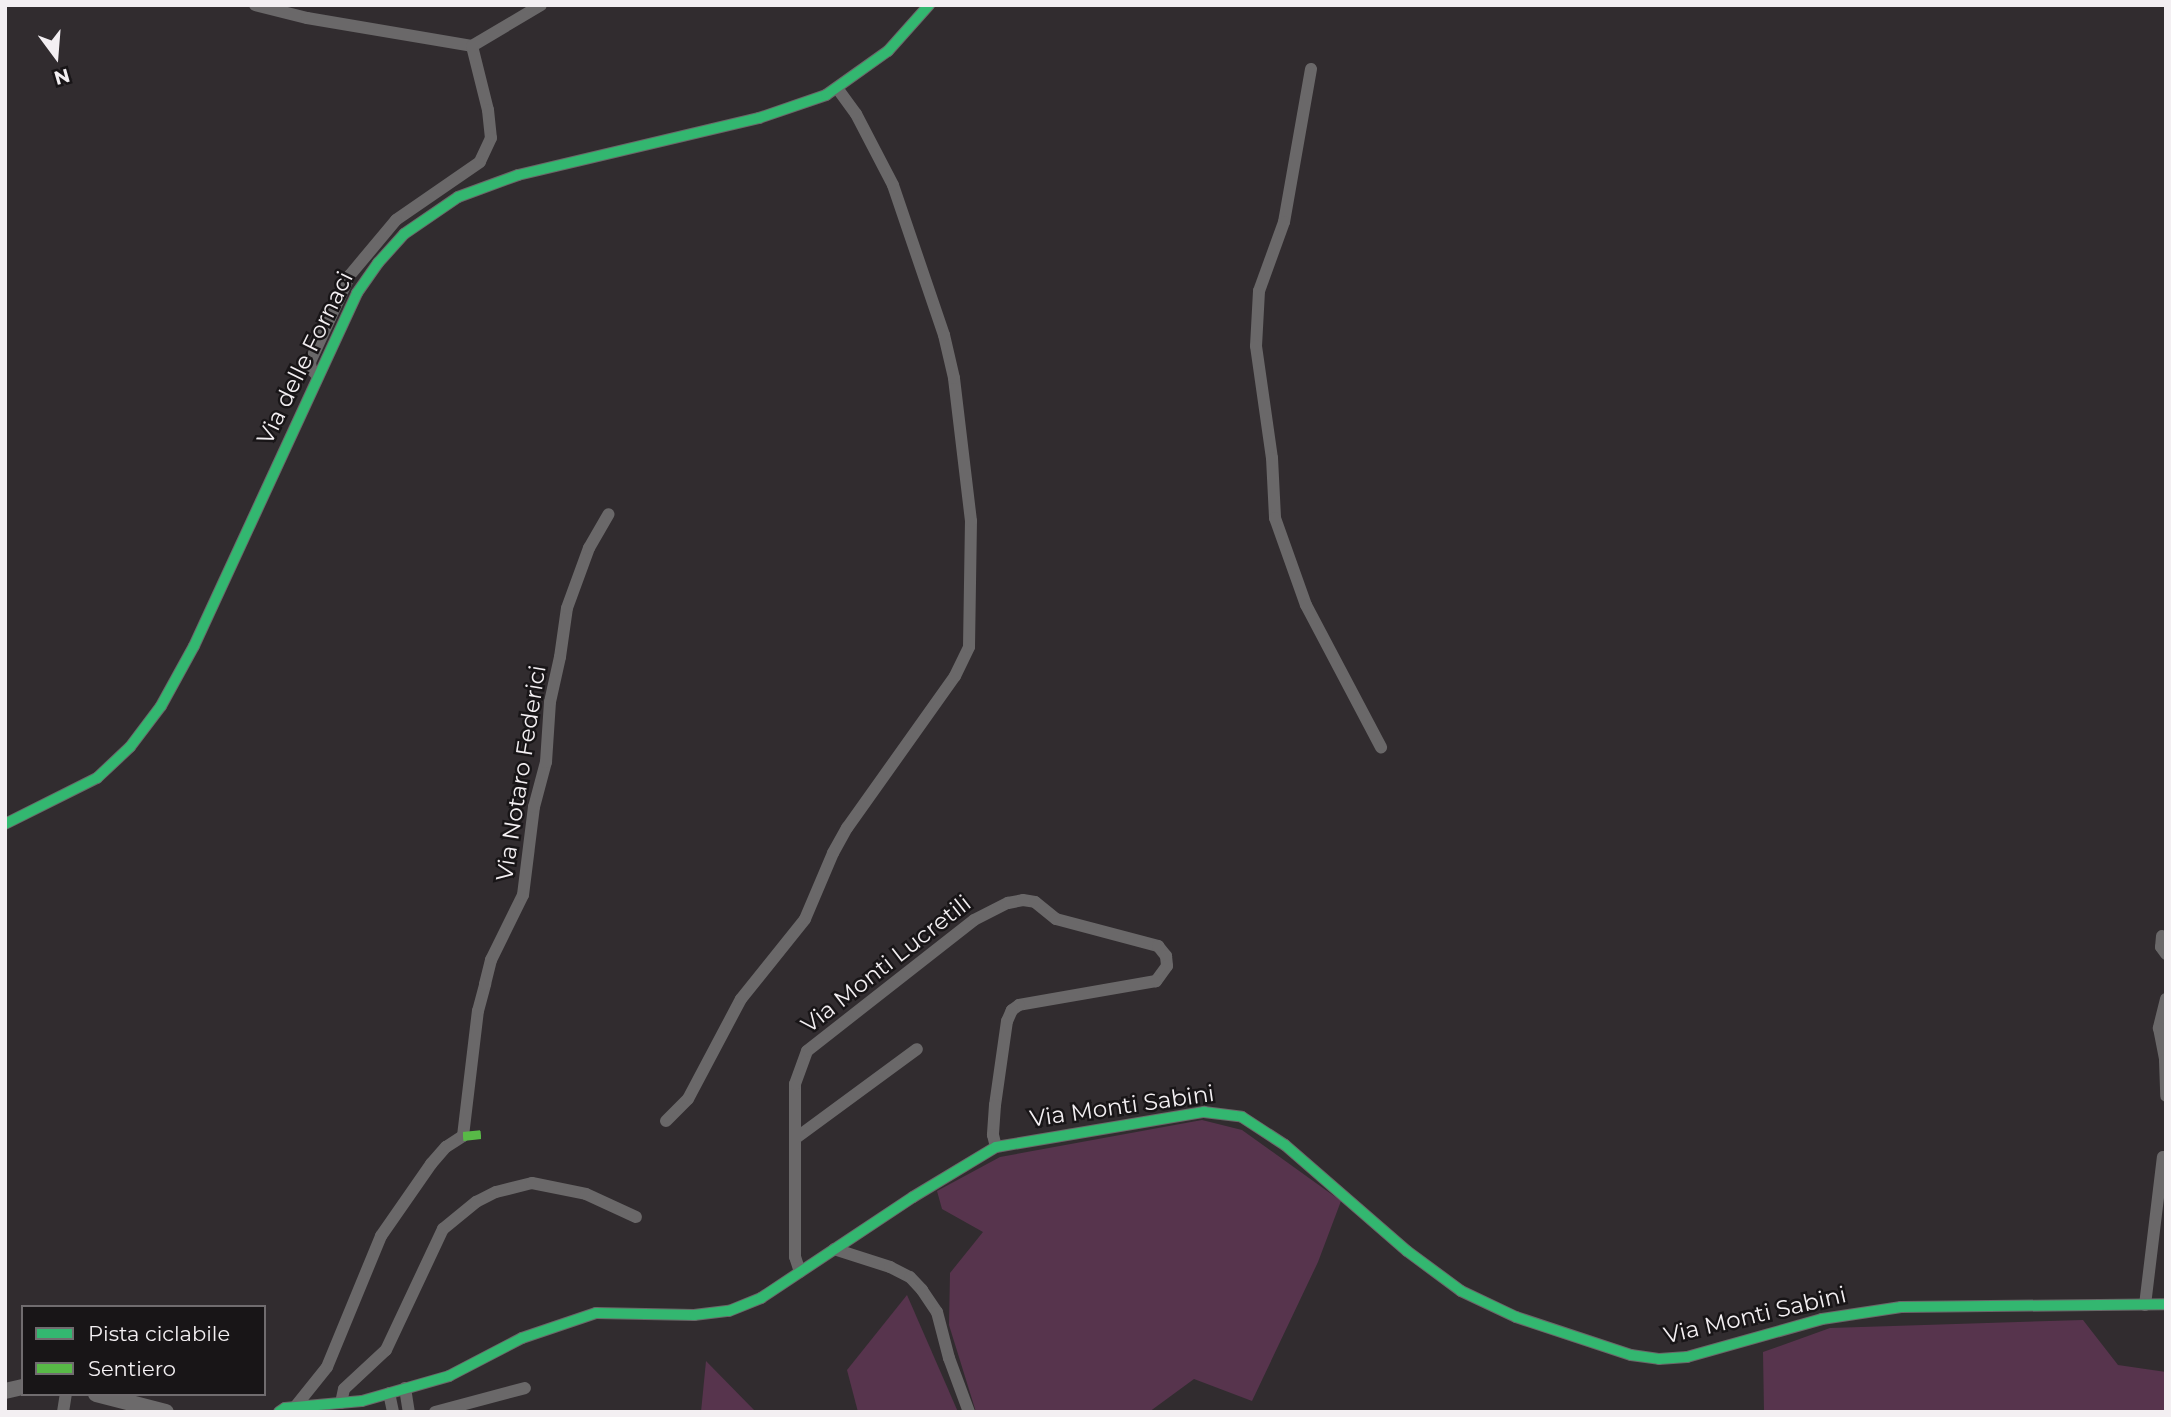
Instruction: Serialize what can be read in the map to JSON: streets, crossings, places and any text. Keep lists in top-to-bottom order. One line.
{"streets":{"street":["Via delle Fornaci","Via Notaro Federici","Via Monti Lucretili","Via Monti Sabini"]},"crossings":[["Via Notaro Federici","Via Monti Sabini"],["Via Monti Lucretili","Via Monti Sabini"]],"legend":["Pista ciclabile","Sentiero"],"north":"bottom"}
